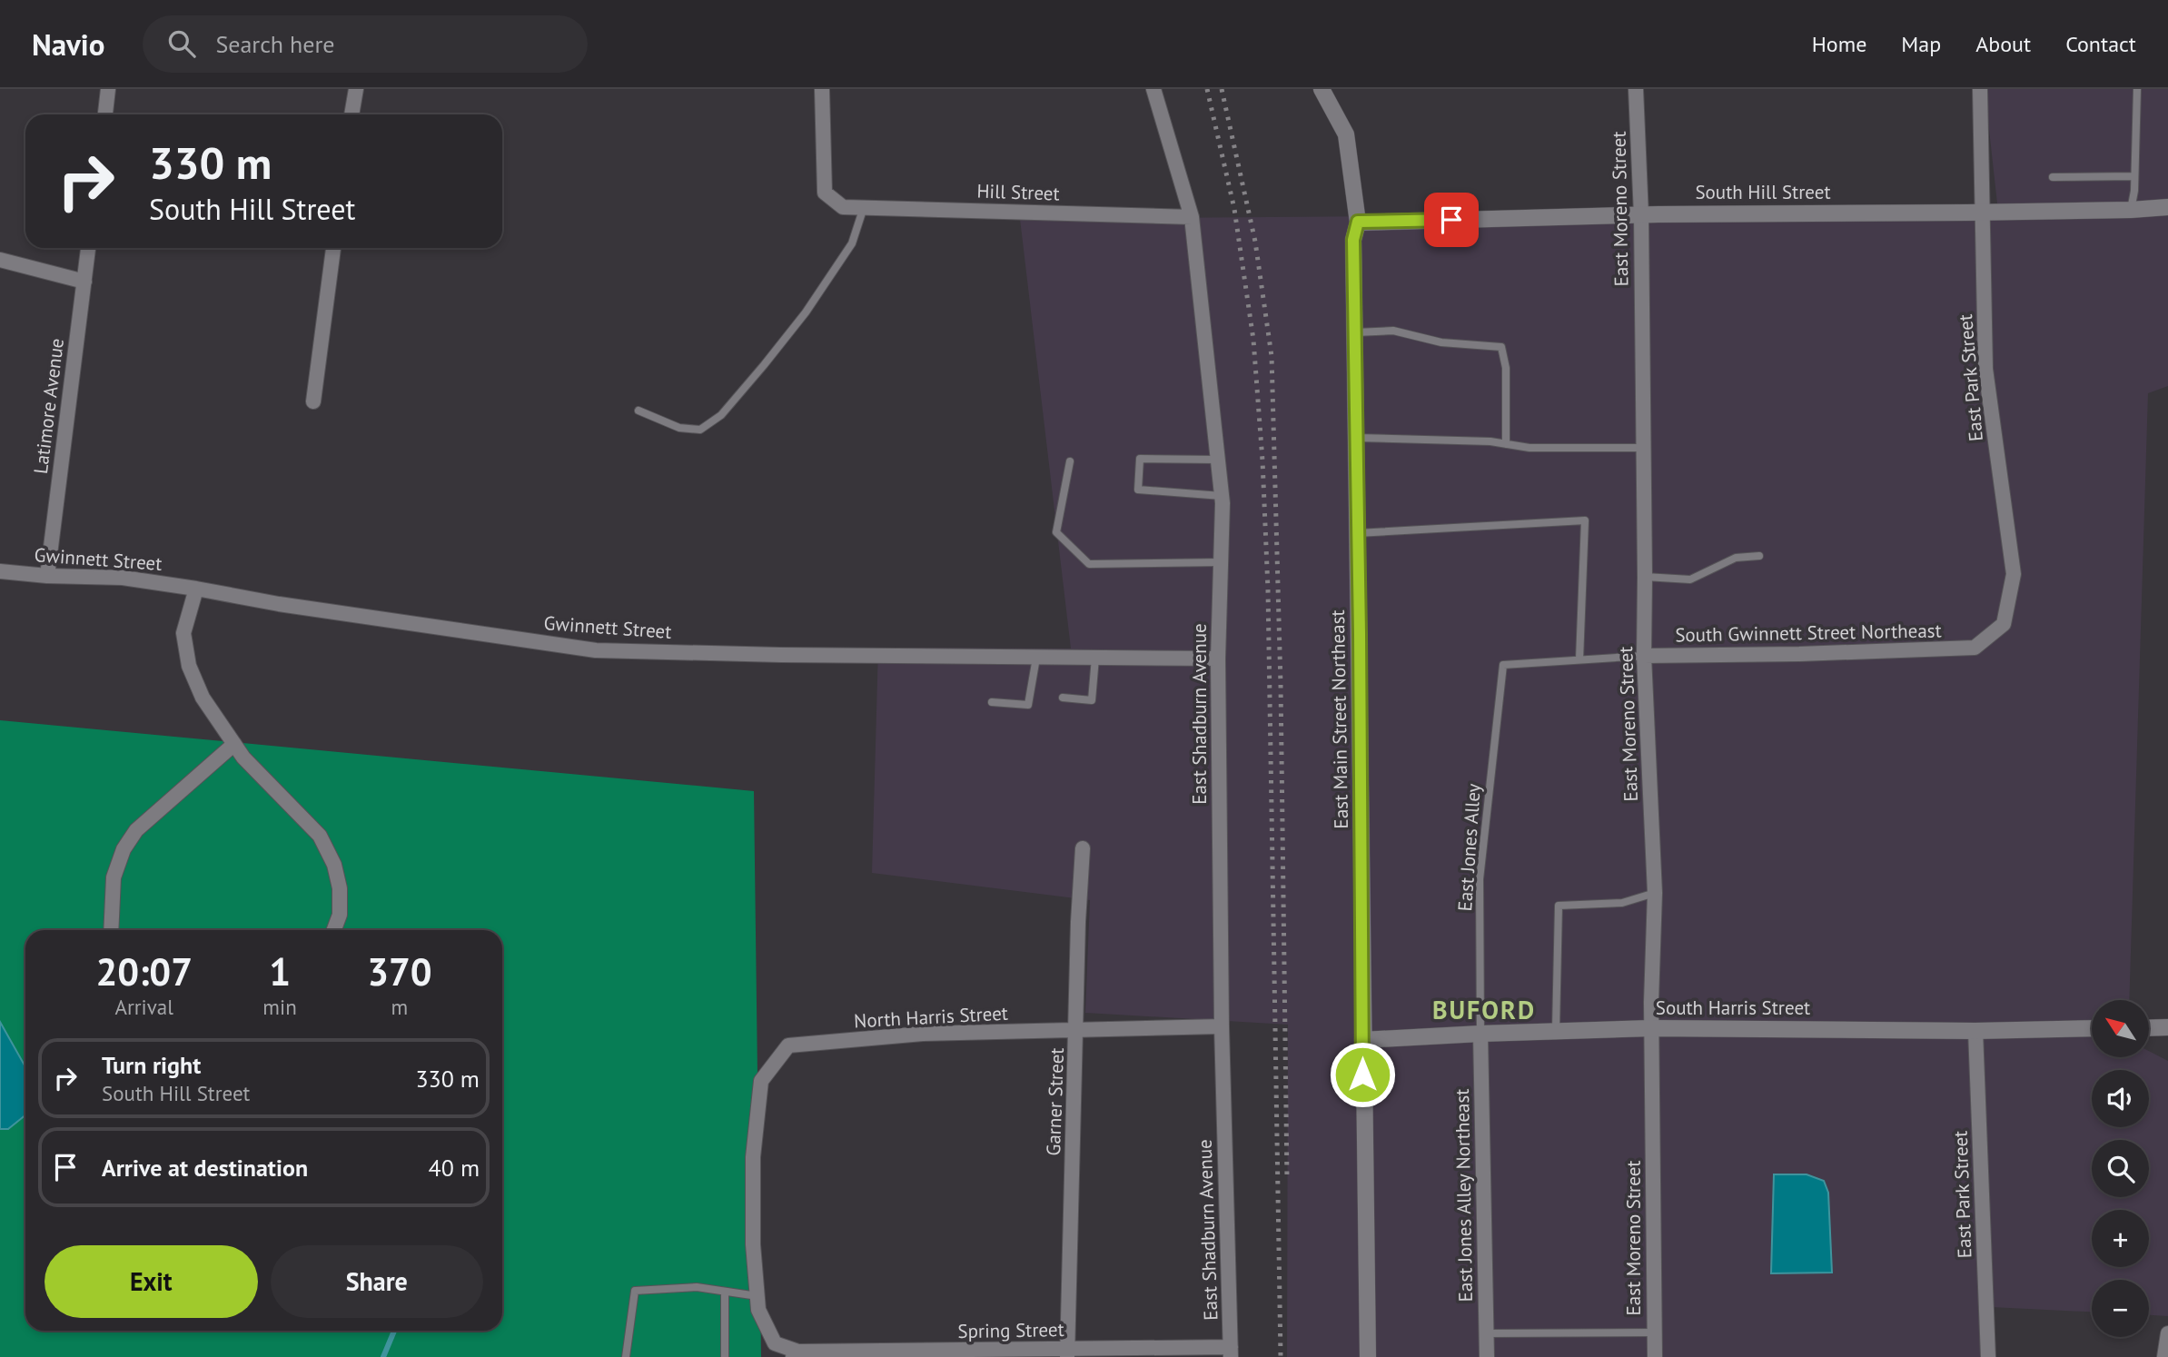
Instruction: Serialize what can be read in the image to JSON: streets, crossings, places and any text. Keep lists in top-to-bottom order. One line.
{"streets":{"street":["Hill Street","South Hill Street","East Moreno Street","East Park Street","Latimore Avenue","Gwinnett Street","South Gwinnett Street Northeast","East Shadburn Avenue","East Main Street Northeast","South Harris Street","North Harris Street","Garner Street","East Jones Alley Northeast","Spring Street"],"lane":["East Jones Alley"]},"crossings":[["Hill Street","East Shadburn Avenue"],["South Hill Street","East Moreno Street"],["South Hill Street","East Park Street"],["South Hill Street","East Main Street Northeast"],["East Moreno Street","South Gwinnett Street Northeast"],["East Moreno Street","South Harris Street"],["East Park Street","South Gwinnett Street Northeast"],["East Park Street","South Harris Street"],["Latimore Avenue","Gwinnett Street"],["Gwinnett Street","East Shadburn Avenue"],["East Shadburn Avenue","North Harris Street"],["East Shadburn Avenue","Spring Street"],["East Main Street Northeast","South Harris Street"],["East Jones Alley","South Harris Street"],["East Jones Alley","East Jones Alley Northeast"],["South Harris Street","East Jones Alley Northeast"],["North Harris Street","Garner Street"],["Garner Street","Spring Street"]],"districts":["BUFORD"],"north":"top left","page":{"header":"Navio","search":"Search here","nav":["Home","Map","About","Contact"],"turn":["330 m","South Hill Street"],"eta":["20:07","Arrival","1","min","370","m"],"map_buttons":["+","−"],"list":[{"name":"Turn right","note":"South Hill Street","value":"330 m"},{"name":"Arrive at destination","value":"40 m"}],"buttons":["Exit","Share"]}}
